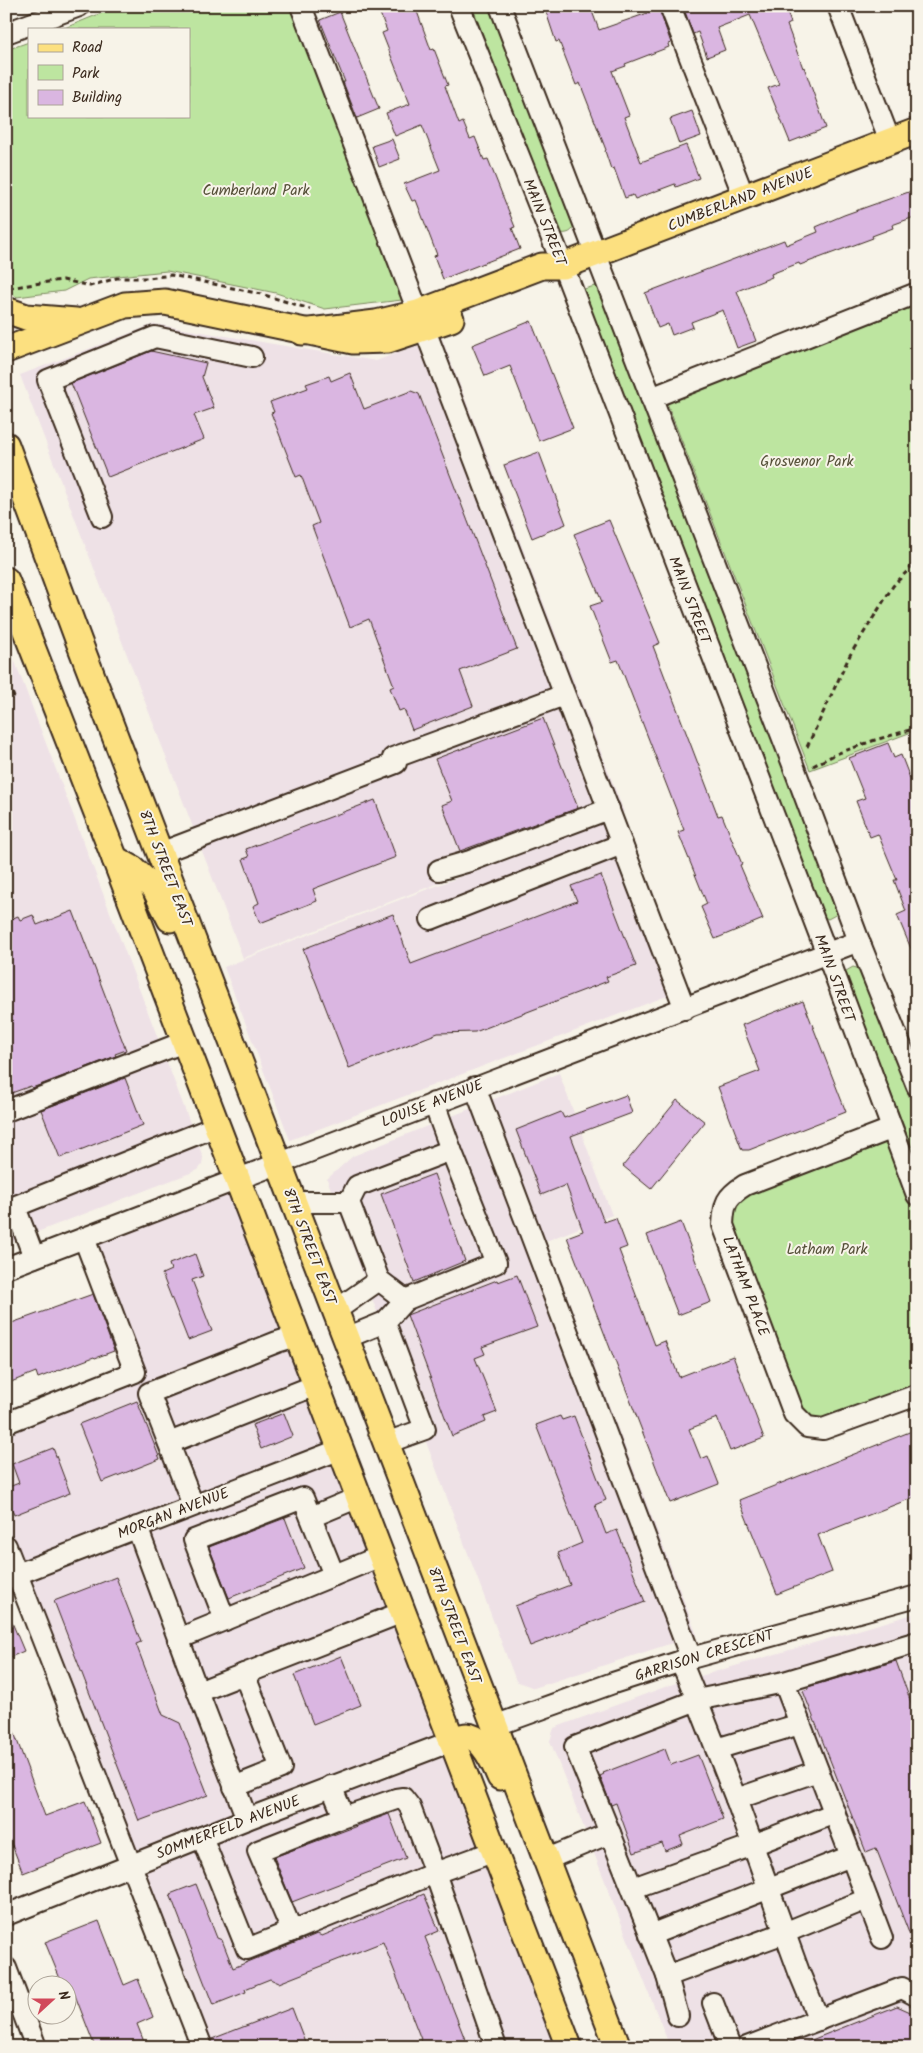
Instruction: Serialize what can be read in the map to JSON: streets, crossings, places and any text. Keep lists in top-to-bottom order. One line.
{"streets":{"main road":["CUMBERLAND AVENUE","8TH STREET EAST"],"street":["MAIN STREET","LOUISE AVENUE","LATHAM PLACE","MORGAN AVENUE","GARRISON CRESCENT","SOMMERFELD AVENUE"]},"crossings":[["CUMBERLAND AVENUE","MAIN STREET"],["MAIN STREET","LOUISE AVENUE"],["MAIN STREET","LATHAM PLACE"],["8TH STREET EAST","LOUISE AVENUE"],["8TH STREET EAST","GARRISON CRESCENT"]],"parks":["Cumberland Park","Grosvenor Park","Latham Park"],"legend":["Road","Park","Building"],"north":"right"}
